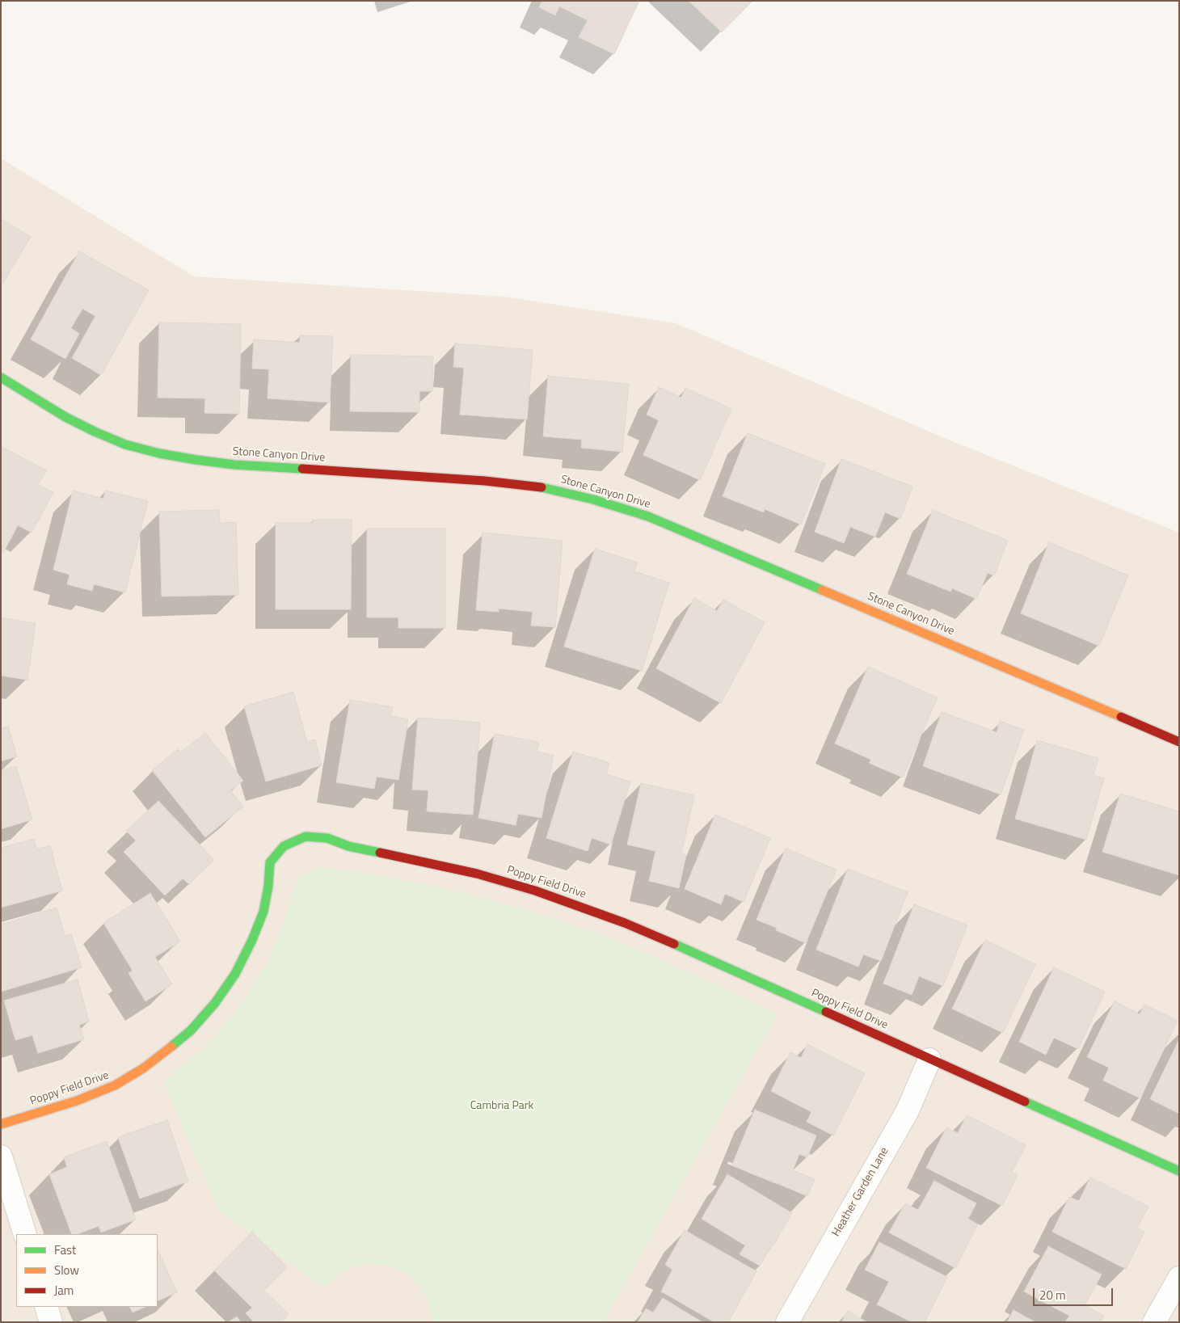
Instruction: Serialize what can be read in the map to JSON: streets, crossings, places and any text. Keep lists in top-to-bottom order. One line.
{"streets":{"street":["Stone Canyon Drive","Poppy Field Drive","Heather Garden Lane"]},"crossings":[["Poppy Field Drive","Heather Garden Lane"]],"parks":["Cambria Park"],"legend":["Fast","Slow","Jam"],"scale_bar":"20 m"}
